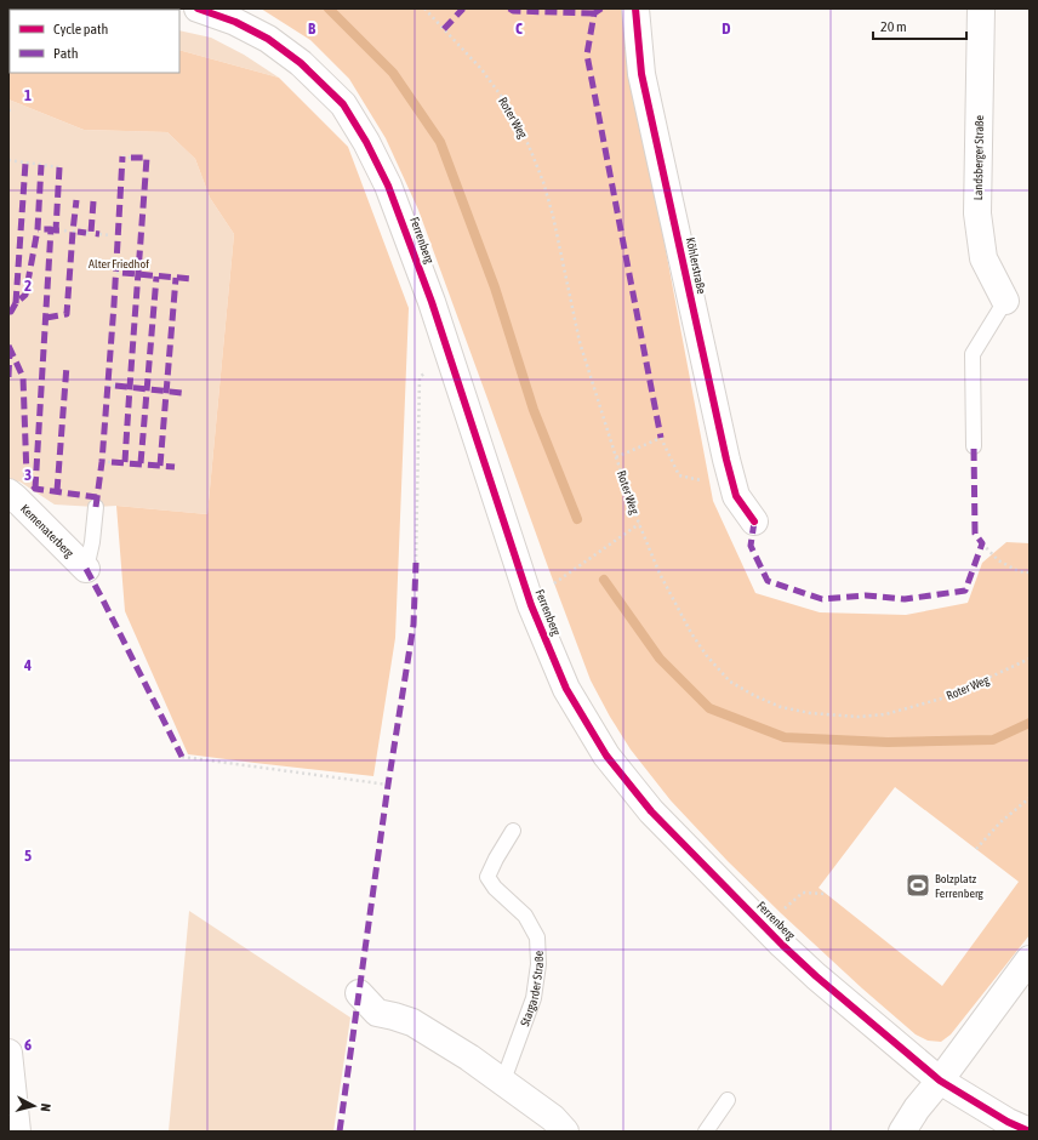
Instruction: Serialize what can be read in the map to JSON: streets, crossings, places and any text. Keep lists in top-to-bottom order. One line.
{"streets":{"street":["Landsberger Straße","Ferrenberg","Köhlerstraße","Kemenaterberg"],"lane":["Stargarder Straße"],"path":["Roter Weg"]},"parks":["Alter Friedhof"],"places":{"sports":["Bolzplatz Ferrenberg"]},"legend":["Cycle path","Path"],"scale_bar":"20 m","north":"right","grid":{"columns":["B","C","D"],"rows":["1","2","3","4","5","6"]}}
